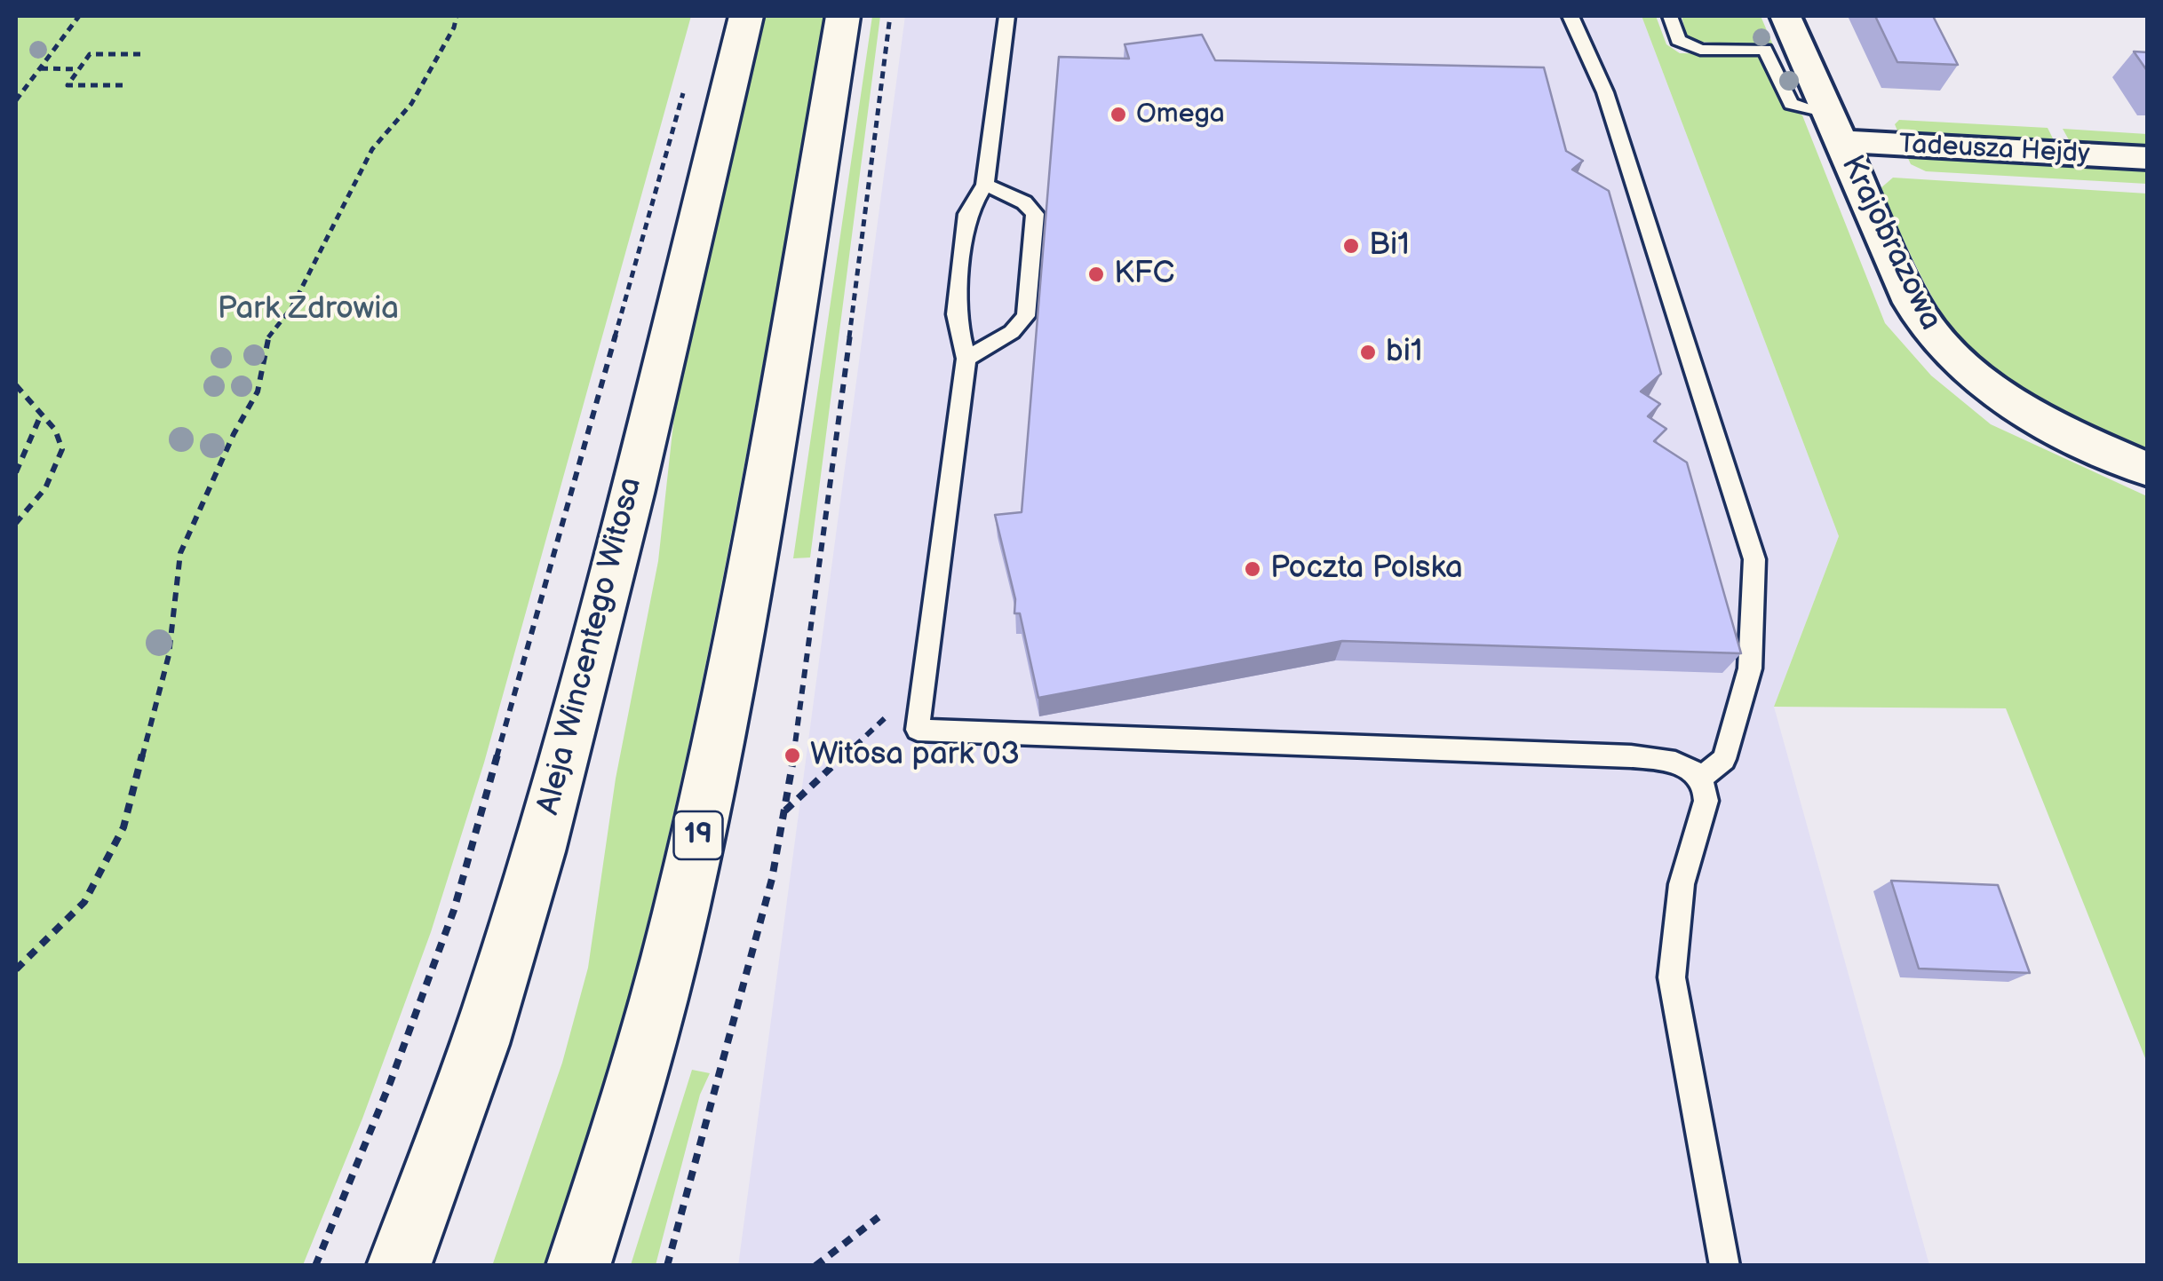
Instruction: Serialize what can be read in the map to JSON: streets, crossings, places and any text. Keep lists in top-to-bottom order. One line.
{"streets":{"main road":["Aleja Wincentego Witosa","19"],"street":["Tadeusza Hejdy","Krajobrazowa"]},"crossings":[["Tadeusza Hejdy","Krajobrazowa"]],"parks":["Park Zdrowia"],"places":["Omega","Bi1","KFC","bi1","Poczta Polska","Witosa park 03"]}
